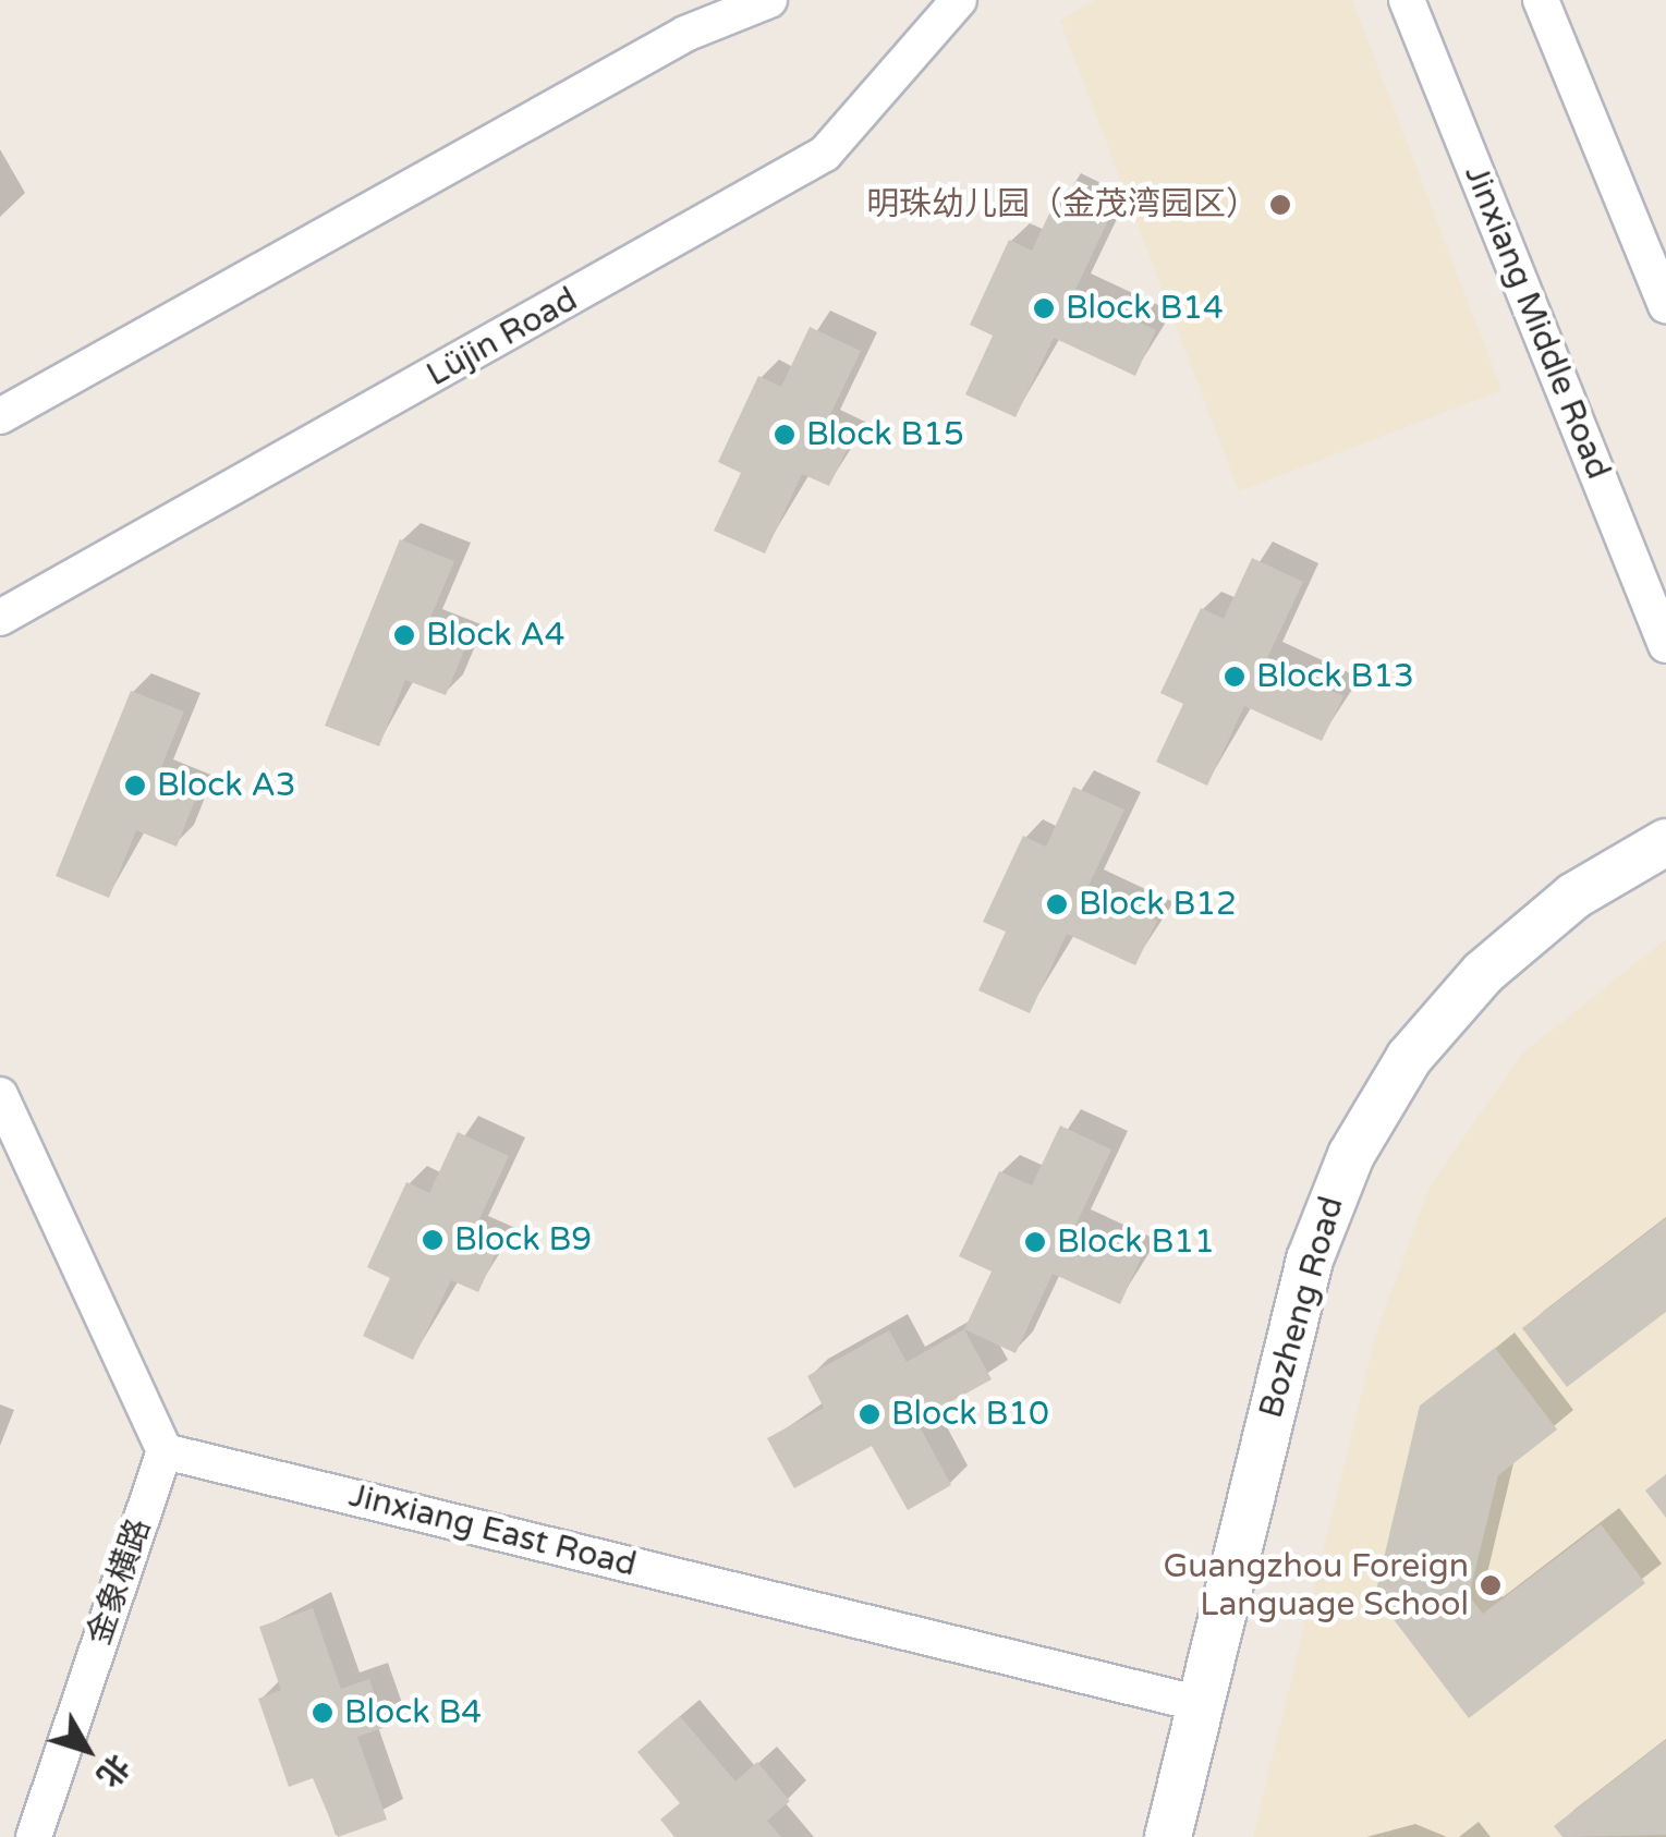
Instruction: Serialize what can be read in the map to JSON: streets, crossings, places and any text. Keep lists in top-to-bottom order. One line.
{"streets":{"street":["Jinxiang Middle Road","Lüjin Road","Bozheng Road","Jinxiang East Road","金象横路"]},"crossings":[["Bozheng Road","Jinxiang East Road"],["Jinxiang East Road","金象横路"]],"places":["明珠幼儿园（金茂湾园区）","Block B14","Block B15","Block A4","Block B13","Block A3","Block B12","Block B9","Block B11","Block B10","Guangzhou Foreign Language School","Block B4"],"north":"bottom right"}
